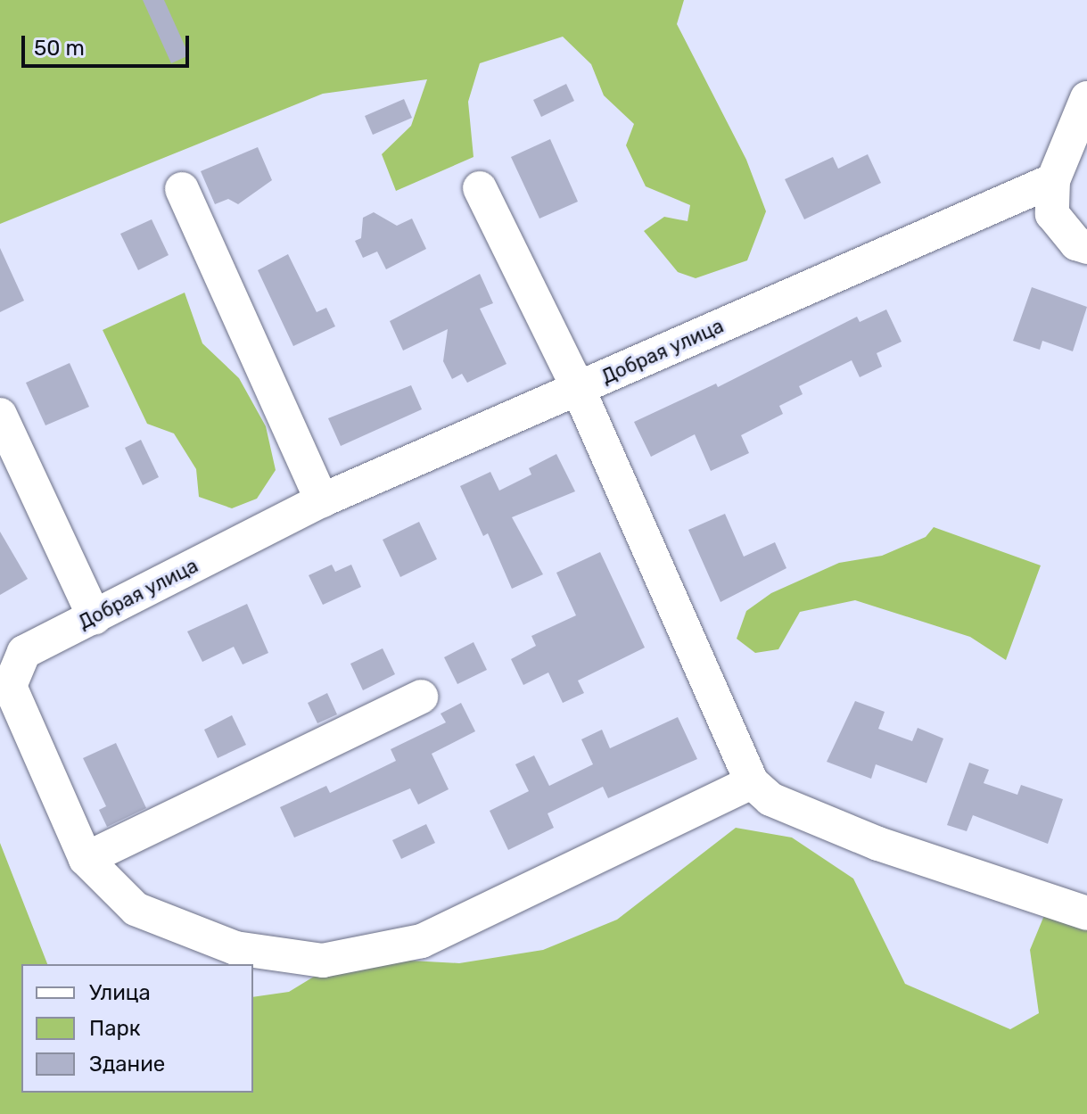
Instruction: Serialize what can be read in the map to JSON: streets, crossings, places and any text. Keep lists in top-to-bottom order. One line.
{"streets":{"street":["Добрая улица"]},"legend":["Улица","Парк","Здание"],"scale_bar":"50 m"}
